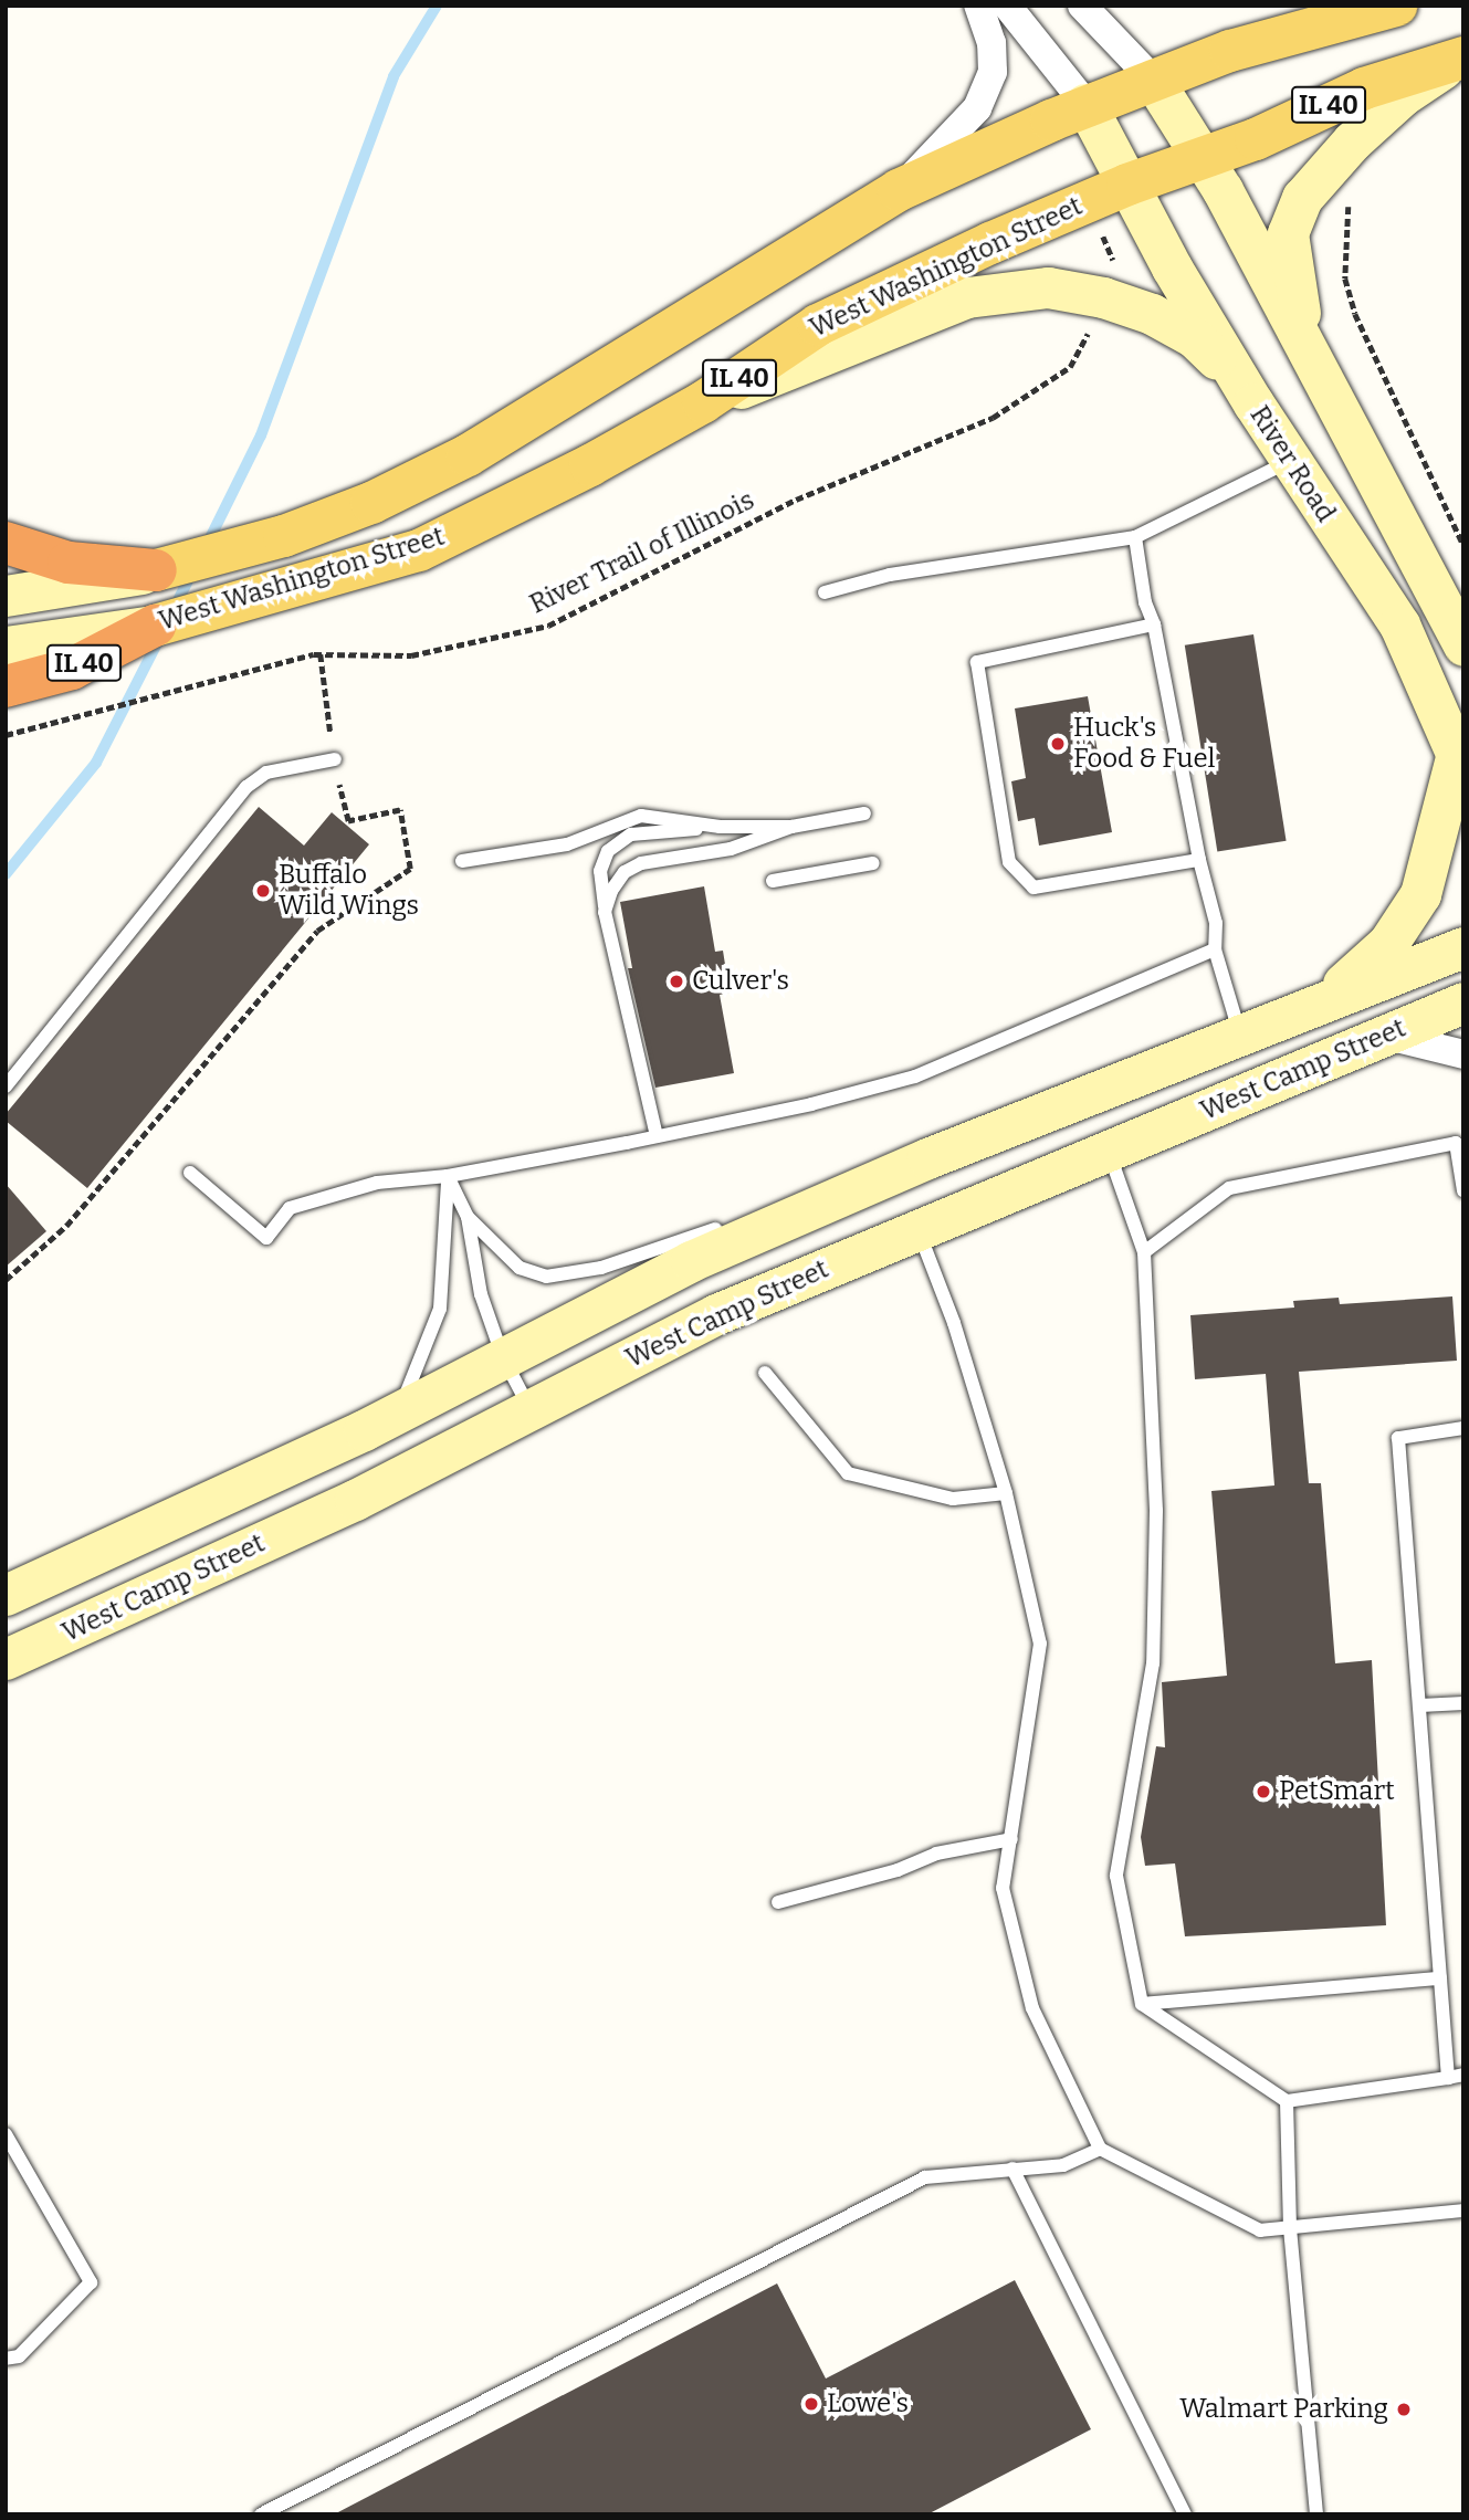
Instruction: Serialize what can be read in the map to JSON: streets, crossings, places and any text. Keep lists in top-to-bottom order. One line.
{"streets":{"highway":["IL 40"],"main road":["West Washington Street","River Road","West Camp Street"],"path":["River Trail of Illinois"]},"crossings":[["IL 40","West Washington Street"],["West Washington Street","River Road"]],"places":["Huck's Food & Fuel","Buffalo Wild Wings","Culver's","PetSmart","Lowe's","Walmart Parking"]}
